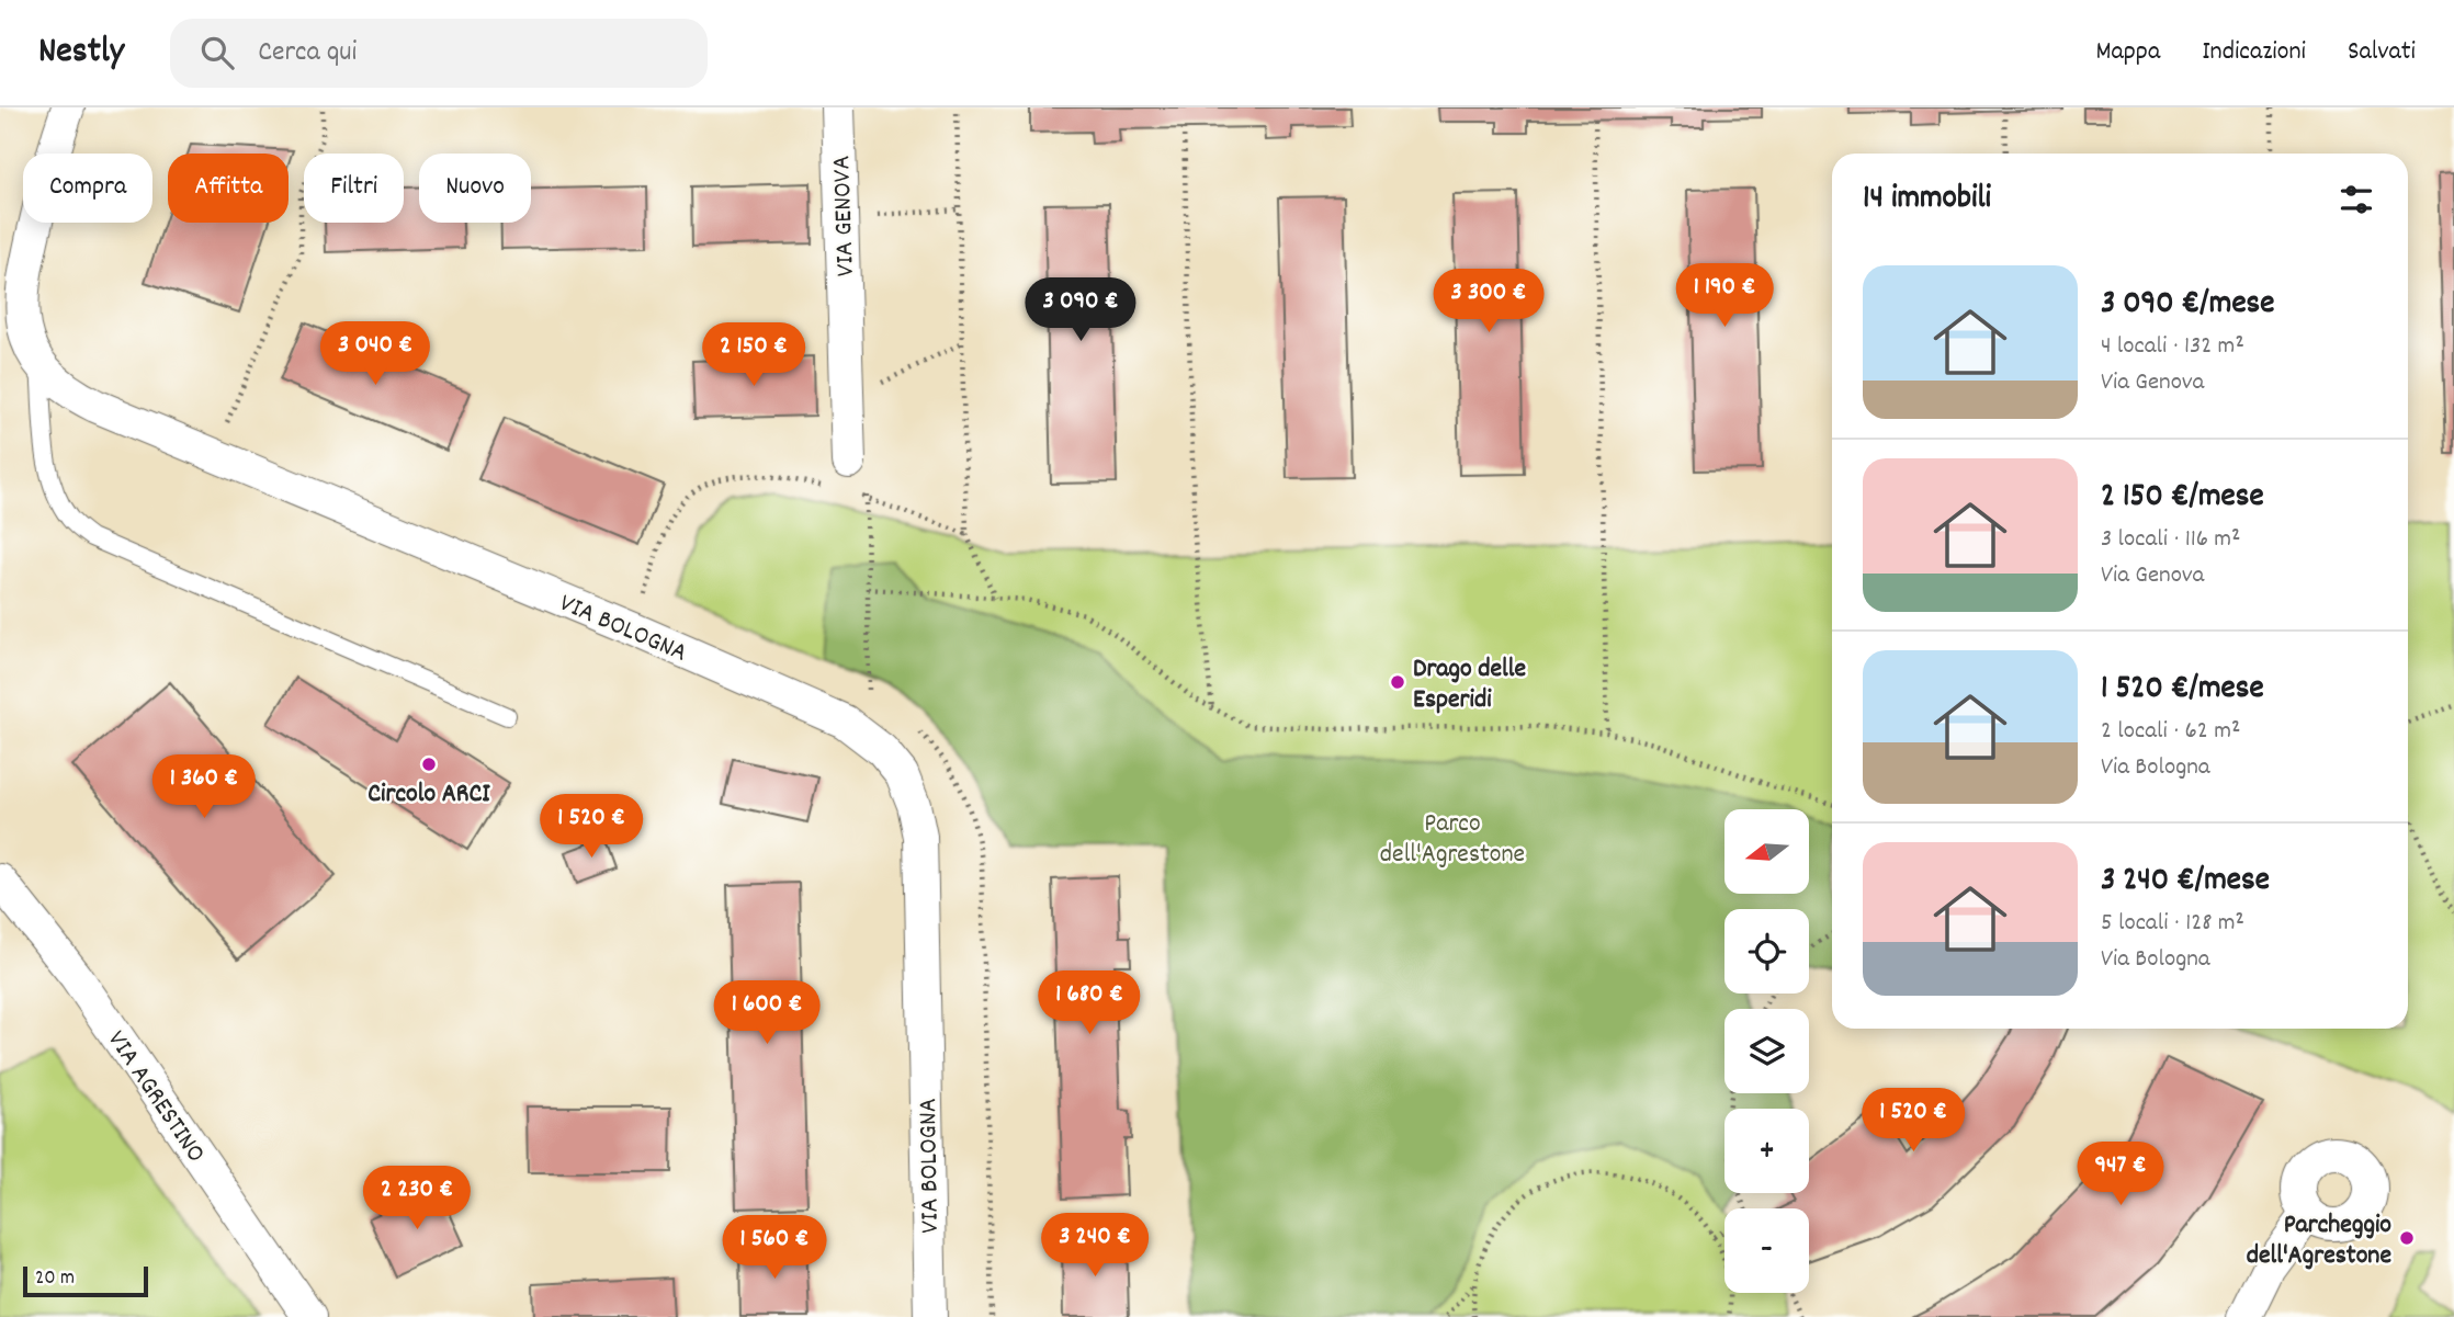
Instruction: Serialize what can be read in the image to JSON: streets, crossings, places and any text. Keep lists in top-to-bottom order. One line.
{"streets":{"street":["VIA GENOVA","VIA BOLOGNA","VIA AGRESTINO"]},"parks":["Parco dell'Agrestone"],"places":["Drago delle Esperidi","Circolo ARCI","Parcheggio dell'Agrestone"],"scale_bar":"20 m","north":"left","page":{"header":"Nestly","search":"Cerca qui","nav":["Mappa","Indicazioni","Salvati"],"chip":["Compra","Affitta","Filtri","Nuovo"],"heading":"14 immobili","list":[{"name":"3 090 €/mese","note":"4 locali · 132 m² · Via Genova"},{"name":"2 150 €/mese","note":"3 locali · 116 m² · Via Genova"},{"name":"1 520 €/mese","note":"2 locali · 62 m² · Via Bologna"},{"name":"3 240 €/mese","note":"5 locali · 128 m² · Via Bologna"}],"price":["1 190 €","3 300 €","3 090 €","3 040 €","2 150 €","1 360 €","1 520 €","1 680 €","1 600 €","1 520 €","947 €","2 230 €","3 240 €","1 560 €"],"map_buttons":["+","−"],"scale":"20 m"}}
